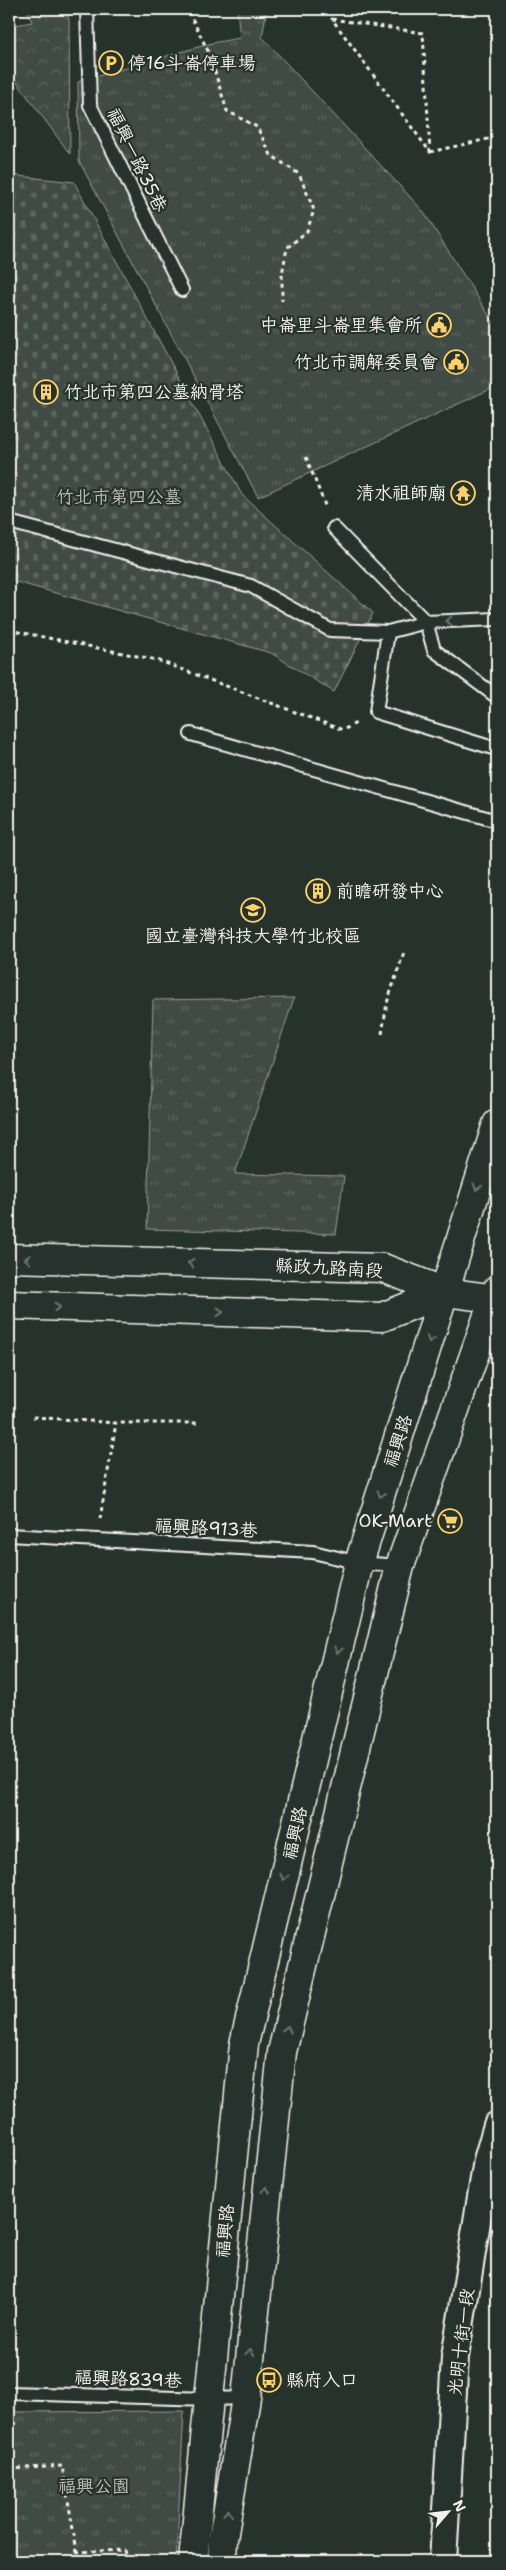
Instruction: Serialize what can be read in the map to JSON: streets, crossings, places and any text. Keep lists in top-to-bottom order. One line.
{"streets":{"street":["縣政九路南段","福興路","光明十街一段"],"lane":["福興一路35巷","福興路913巷","福興路839巷"]},"crossings":[["縣政九路南段","福興路"],["福興路","福興路913巷"],["福興路","福興路839巷"]],"parks":["竹北市第四公墓","福興公園"],"places":{"parking":["停16斗崙停車場"],"public building":["中崙里斗崙里集會所","竹北市調解委員會"],"building":["竹北市第四公墓納骨塔","前瞻研發中心"],"temple":["清水祖師廟"],"school or university":["國立臺灣科技大學竹北校區"],"supermarket":["OK-Mart"],"bus stop":["縣府入口"]},"north":"top right"}
